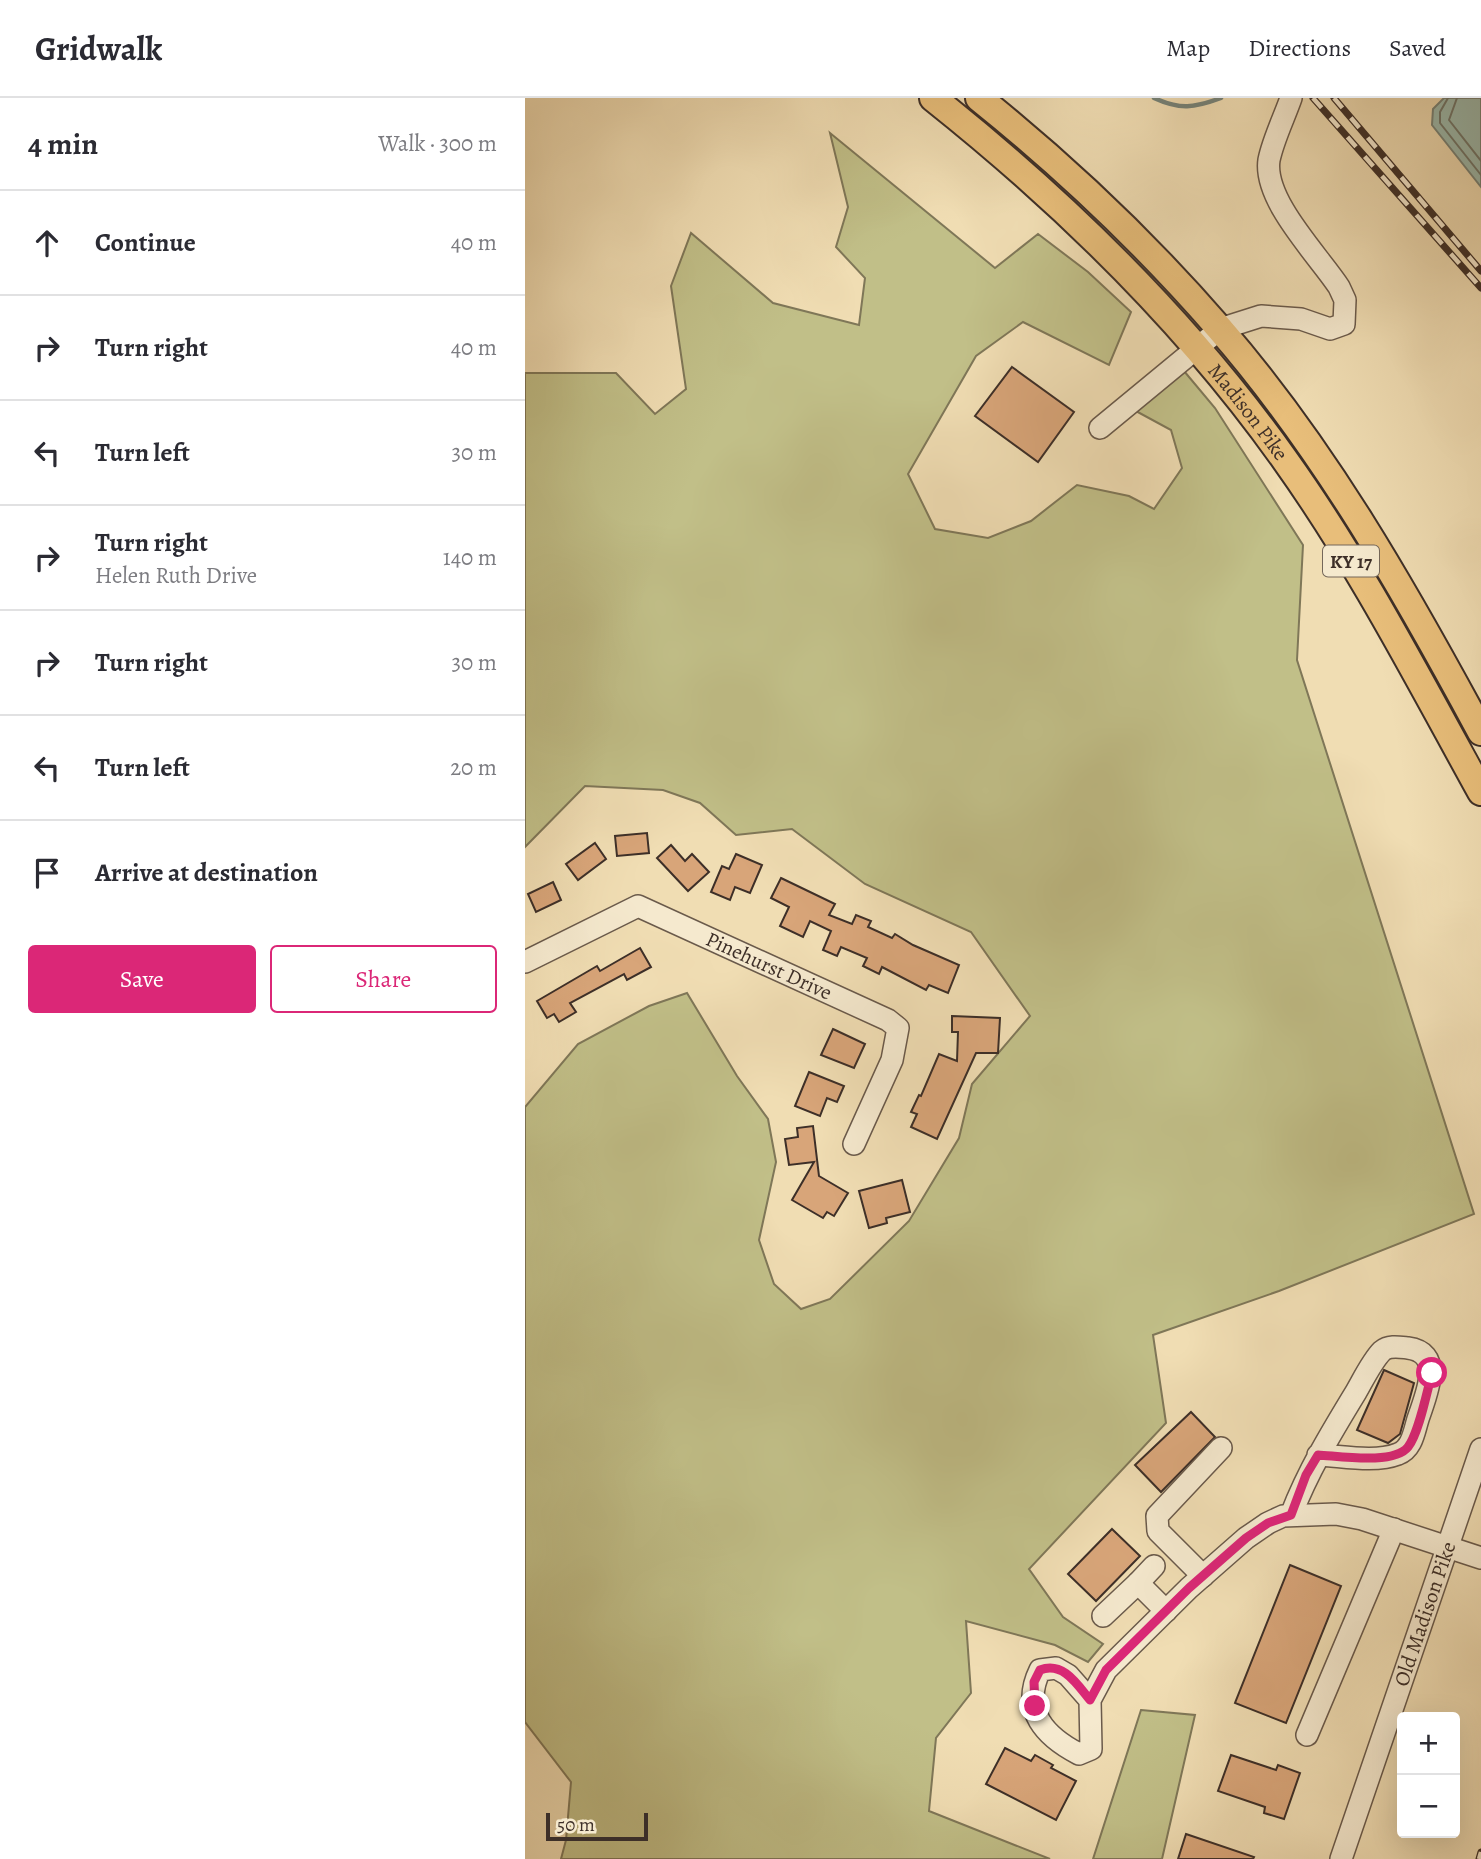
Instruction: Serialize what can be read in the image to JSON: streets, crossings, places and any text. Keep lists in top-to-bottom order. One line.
{"streets":{"main road":["Madison Pike","KY 17"],"street":["Pinehurst Drive","Old Madison Pike"]},"scale_bar":"50 m","page":{"header":"Gridwalk","nav":["Map","Directions","Saved"],"heading":["4 min","Walk · 300 m"],"list":[["Continue","40 m"],["Turn right","40 m"],["Turn left","30 m"],["Turn right","Helen Ruth Drive","140 m"],["Turn right","30 m"],["Turn left","20 m"],"Arrive at destination"],"buttons":["Save","Share"],"map_buttons":["+","−"],"scale":"50 m"}}
